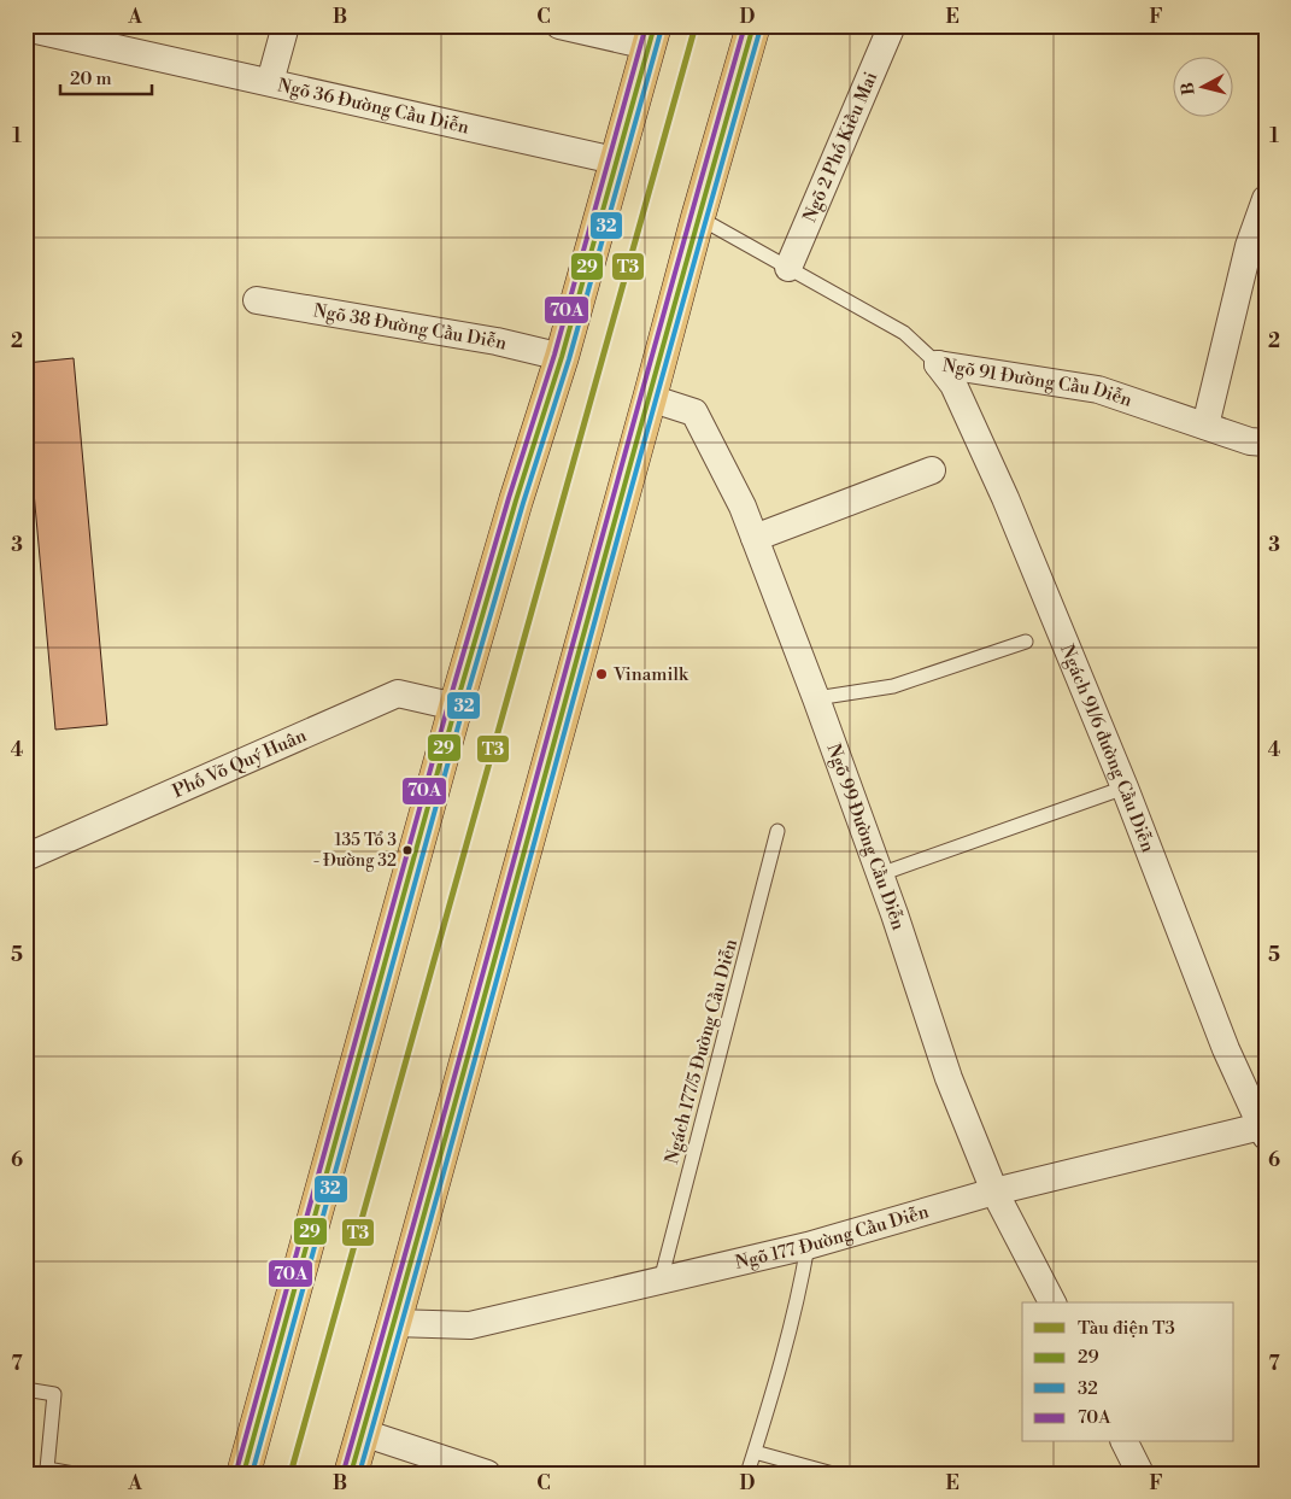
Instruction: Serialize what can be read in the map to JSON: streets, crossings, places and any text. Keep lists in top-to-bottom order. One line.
{"streets":{"street":["Ngõ 36 Đường Cầu Diễn","Ngõ 2 Phố Kiều Mai","Ngõ 38 Đường Cầu Diễn","Ngõ 91 Đường Cầu Diễn","Ngách 91/6 đường Cầu Diễn","Phố Võ Quý Huân","Ngõ 99 Đường Cầu Diễn","Ngõ 177 Đường Cầu Diễn"],"lane":["Ngách 177/5 Đường Cầu Diễn"]},"crossings":[["Ngõ 2 Phố Kiều Mai","Ngõ 91 Đường Cầu Diễn"],["Ngõ 91 Đường Cầu Diễn","Ngách 91/6 đường Cầu Diễn"],["Ngách 91/6 đường Cầu Diễn","Ngõ 177 Đường Cầu Diễn"],["Ngõ 99 Đường Cầu Diễn","Ngõ 177 Đường Cầu Diễn"],["Ngách 177/5 Đường Cầu Diễn","Ngõ 177 Đường Cầu Diễn"]],"places":["Vinamilk","135 Tổ 3 - Đường 32"],"lines":["metro line T3","transit line 29","transit line 70A","transit line 32"],"legend":["Tàu điện T3","29","32","70A"],"scale_bar":"20 m","north":"left","grid":{"columns":["A","B","C","D","E","F"],"rows":["1","2","3","4","5","6","7"]}}
